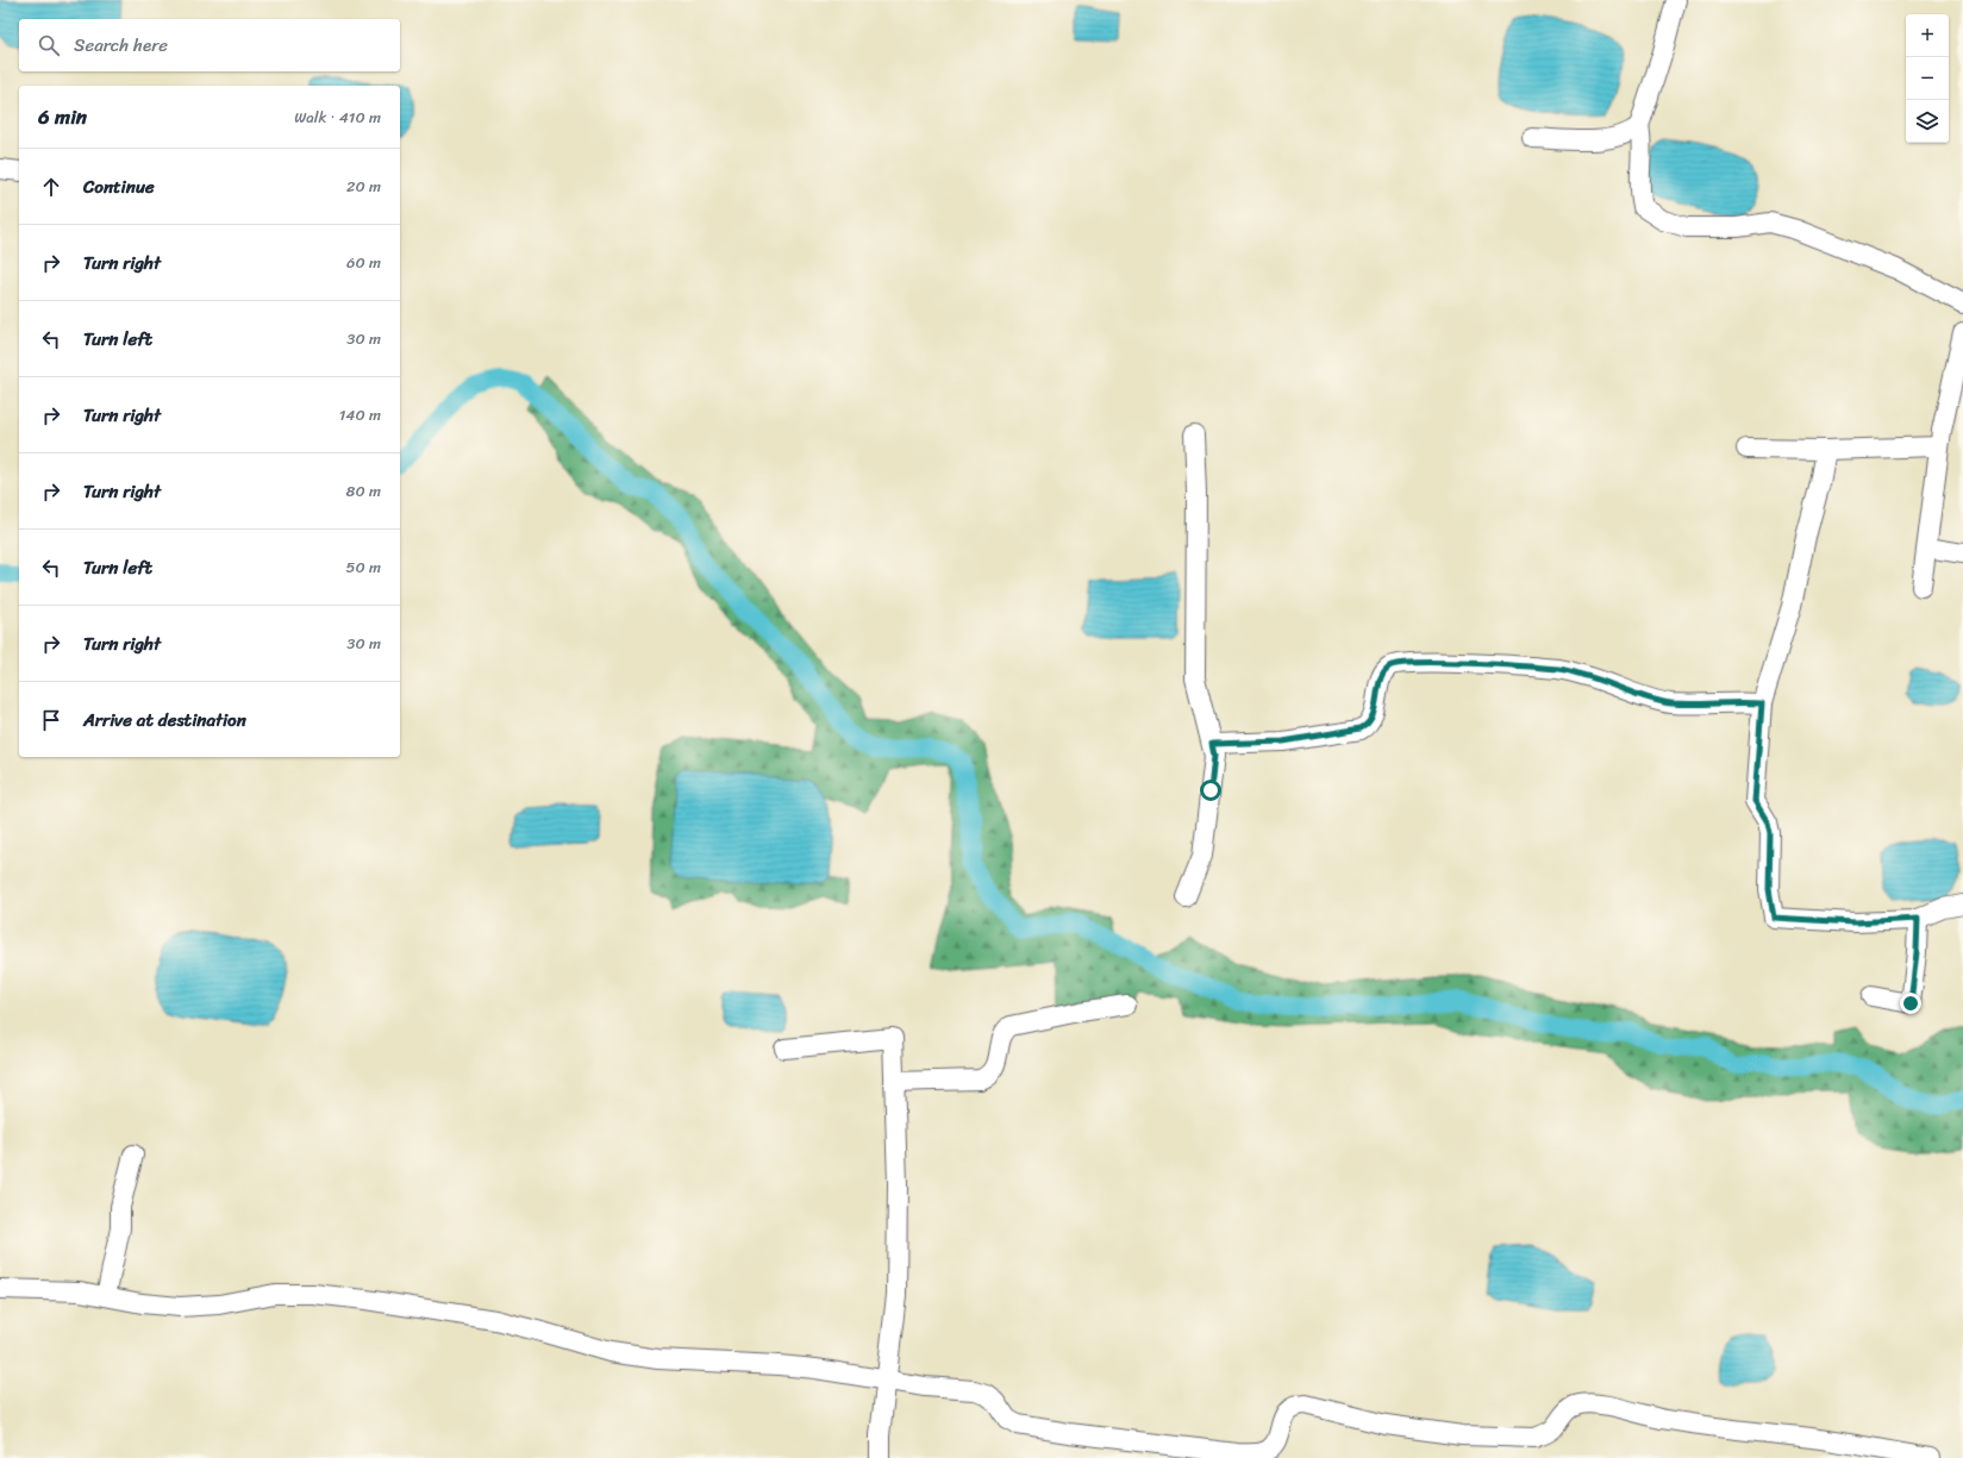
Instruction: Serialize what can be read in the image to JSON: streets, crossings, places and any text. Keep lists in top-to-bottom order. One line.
{"page":{"map_buttons":["+","−"],"search":"Search here","heading":["6 min","Walk · 410 m"],"list":[["Continue","20 m"],["Turn right","60 m"],["Turn left","30 m"],["Turn right","140 m"],["Turn right","80 m"],["Turn left","50 m"],["Turn right","30 m"],"Arrive at destination"]}}
